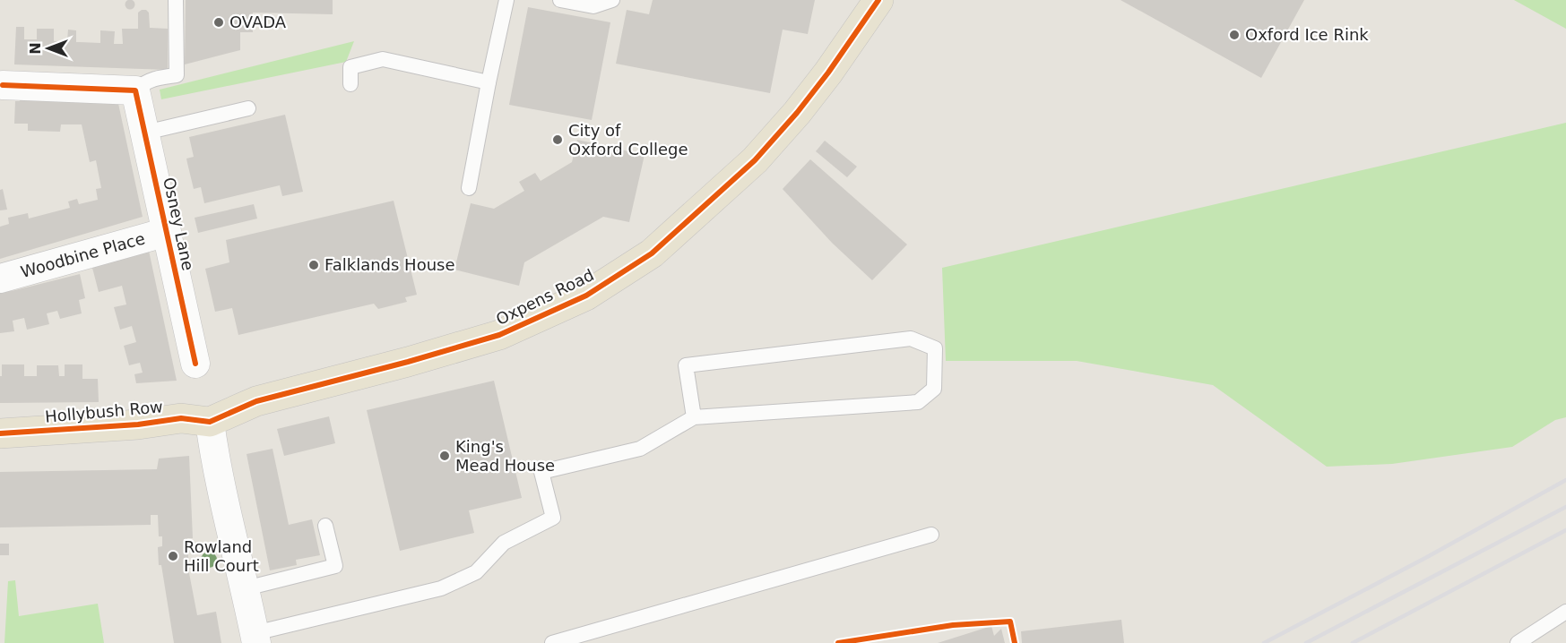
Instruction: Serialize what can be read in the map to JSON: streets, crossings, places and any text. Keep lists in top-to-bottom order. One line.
{"streets":{"main road":["Oxpens Road","Hollybush Row"],"street":["Osney Lane","Woodbine Place"]},"crossings":[["Osney Lane","Woodbine Place"],["Oxpens Road","Hollybush Row"]],"places":["OVADA","Oxford Ice Rink","City of Oxford College","Falklands House","King's Mead House","Rowland Hill Court"],"north":"left"}
